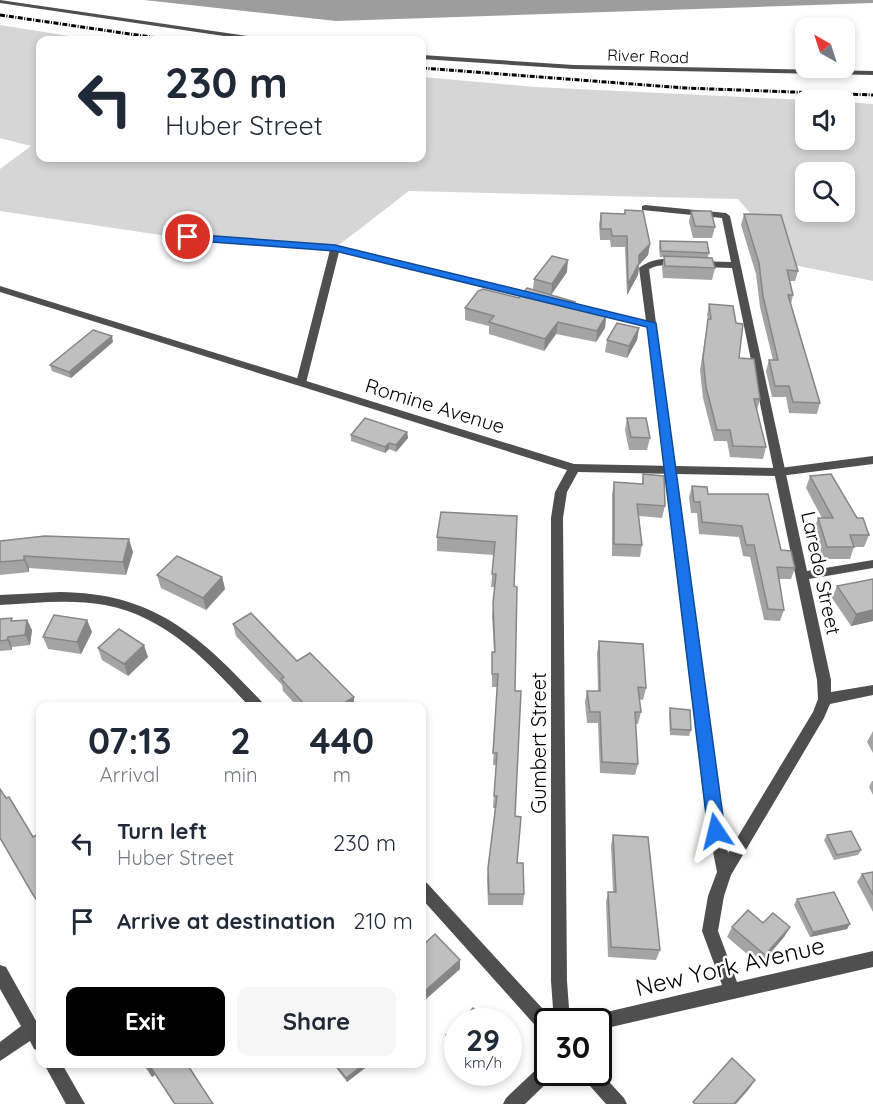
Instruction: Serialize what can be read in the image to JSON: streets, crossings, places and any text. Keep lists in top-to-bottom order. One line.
{"streets":{"street":["River Road","Romine Avenue","Laredo Street","Gumbert Street","New York Avenue"]},"crossings":[["Romine Avenue","Laredo Street"],["Romine Avenue","Gumbert Street"]],"north":"top left","page":{"turn":["230 m","Huber Street"],"eta":["07:13","Arrival","2","min","440","m"],"list":[{"name":"Turn left","note":"Huber Street","value":"230 m"},{"name":"Arrive at destination","value":"210 m"}],"buttons":["Exit","Share"],"speed":"29 km/h","limit":"30"}}
